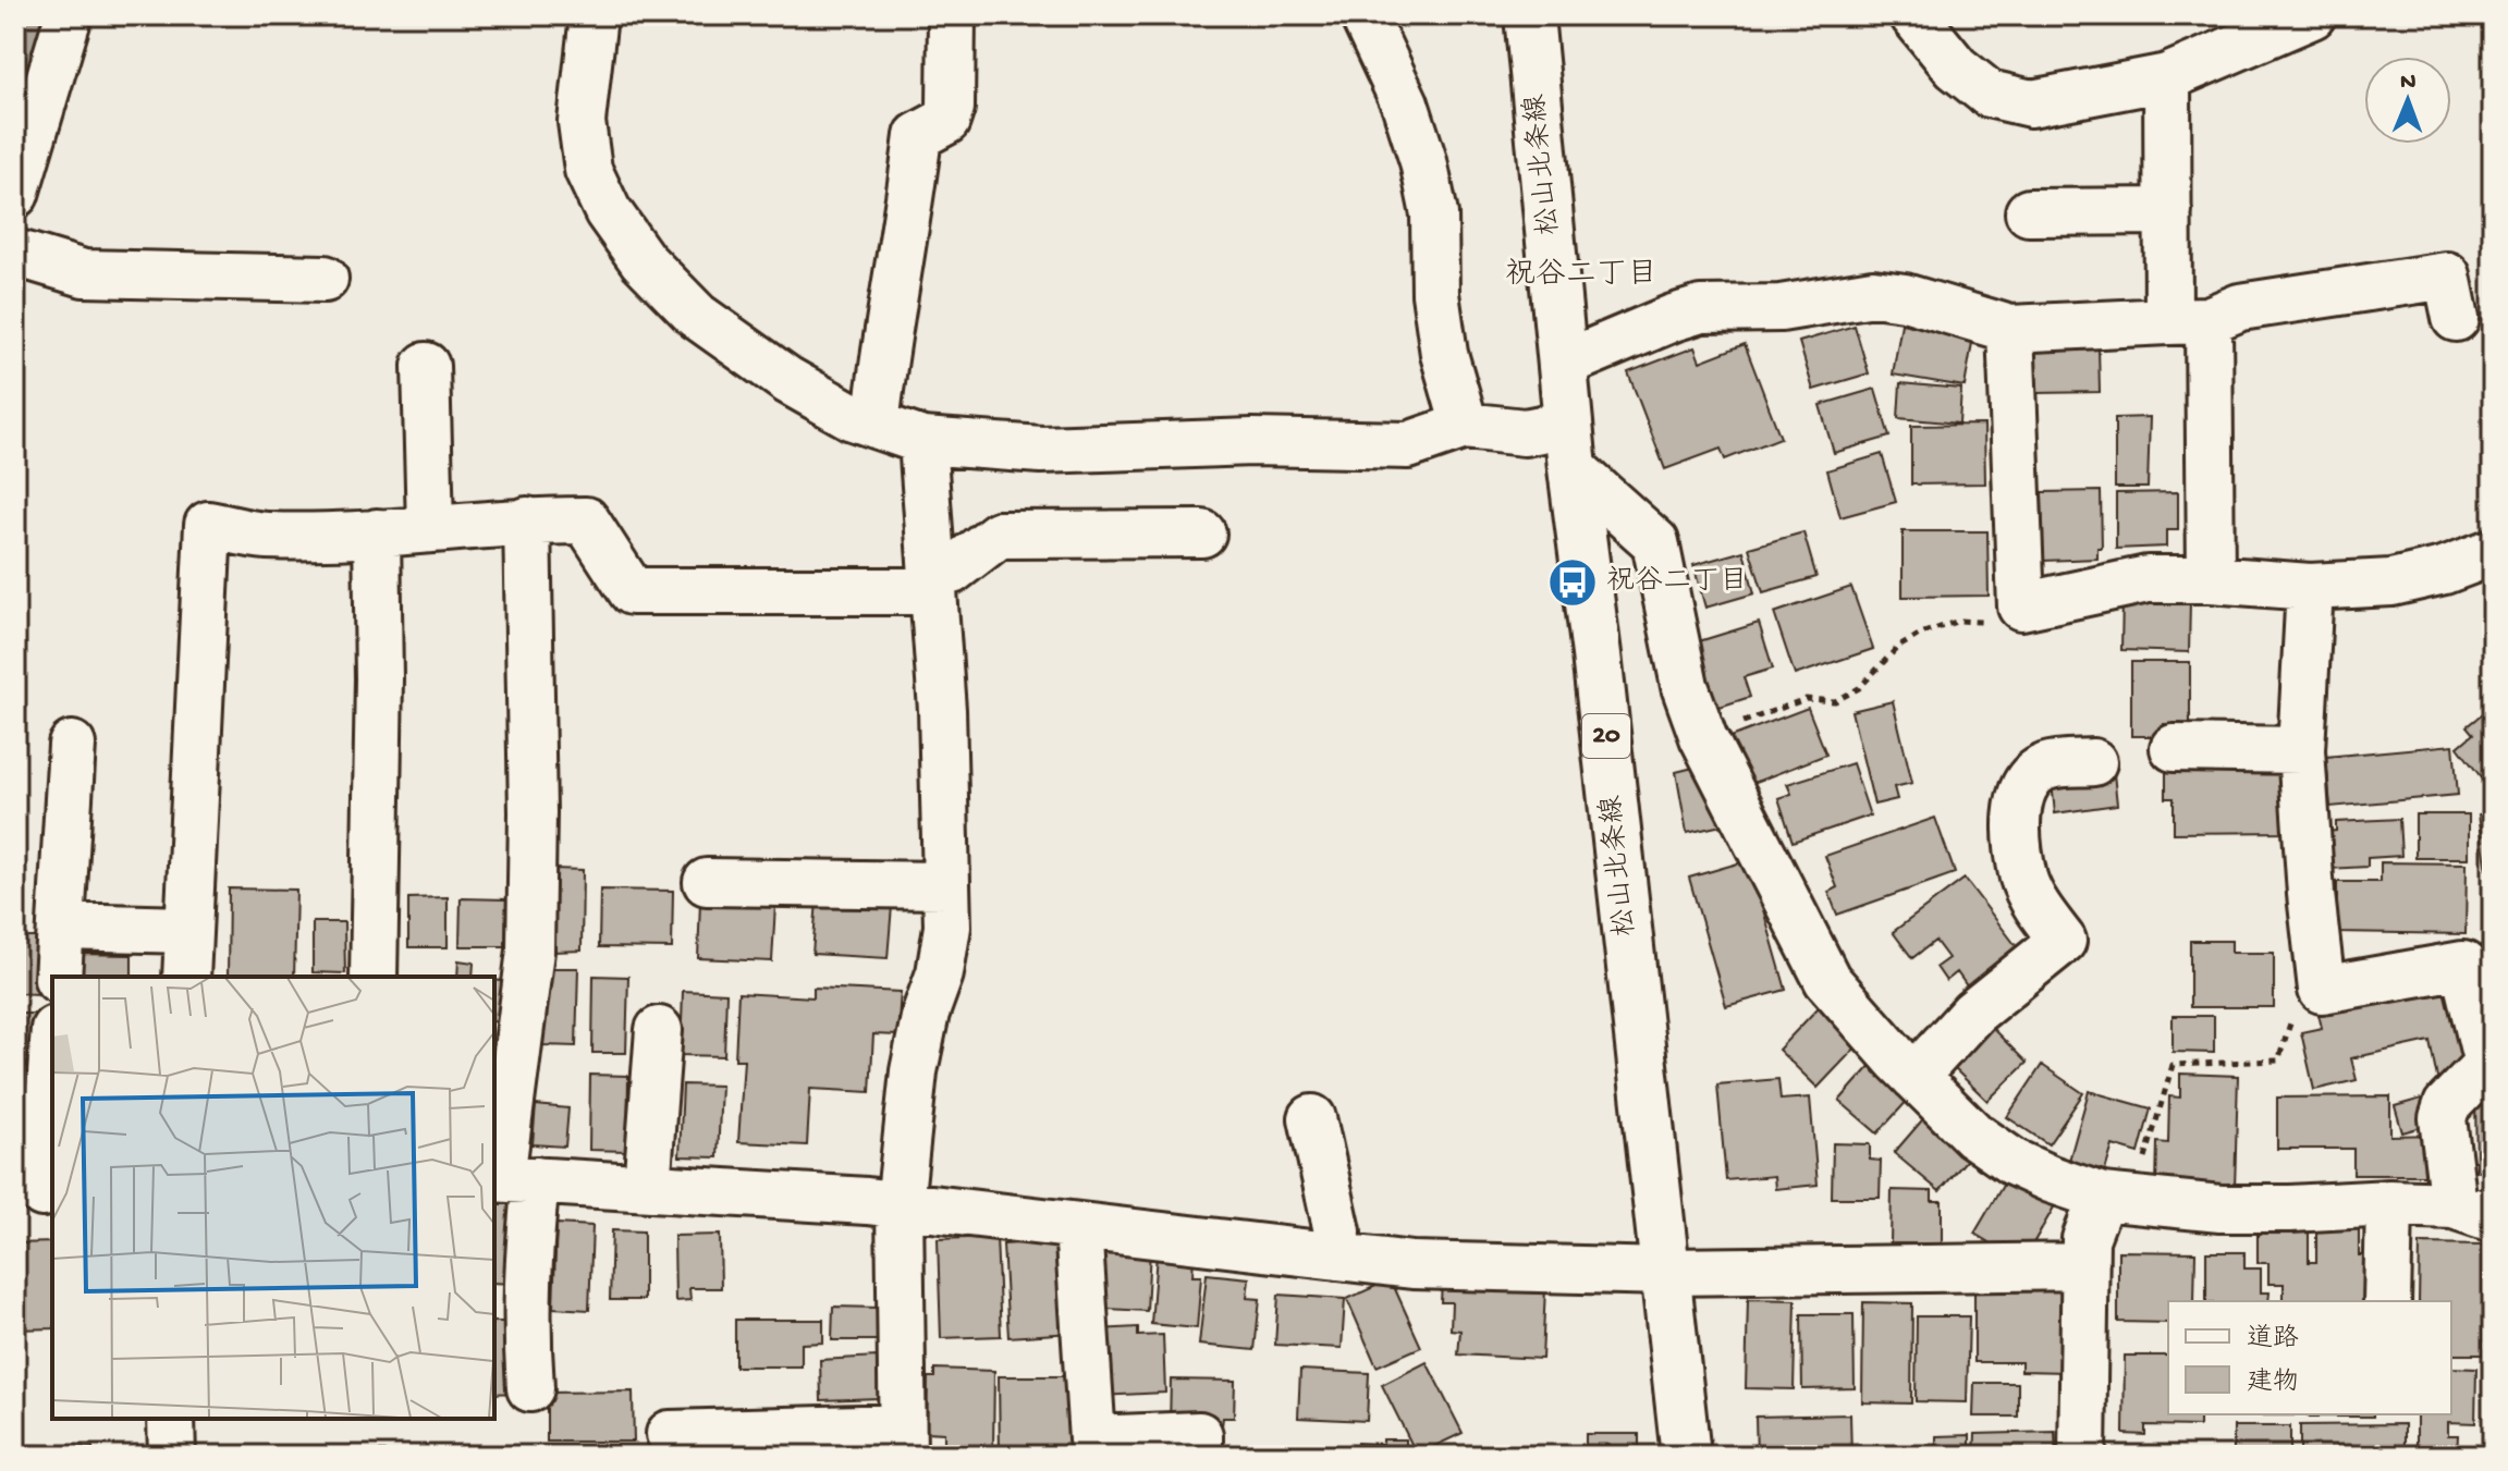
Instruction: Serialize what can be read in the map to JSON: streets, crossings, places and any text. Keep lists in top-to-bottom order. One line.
{"streets":{"main road":["松山北条線","20"]},"districts":["祝谷二丁目"],"places":{"bus stop":["祝谷二丁目"]},"legend":["道路","建物"],"north":"top"}
